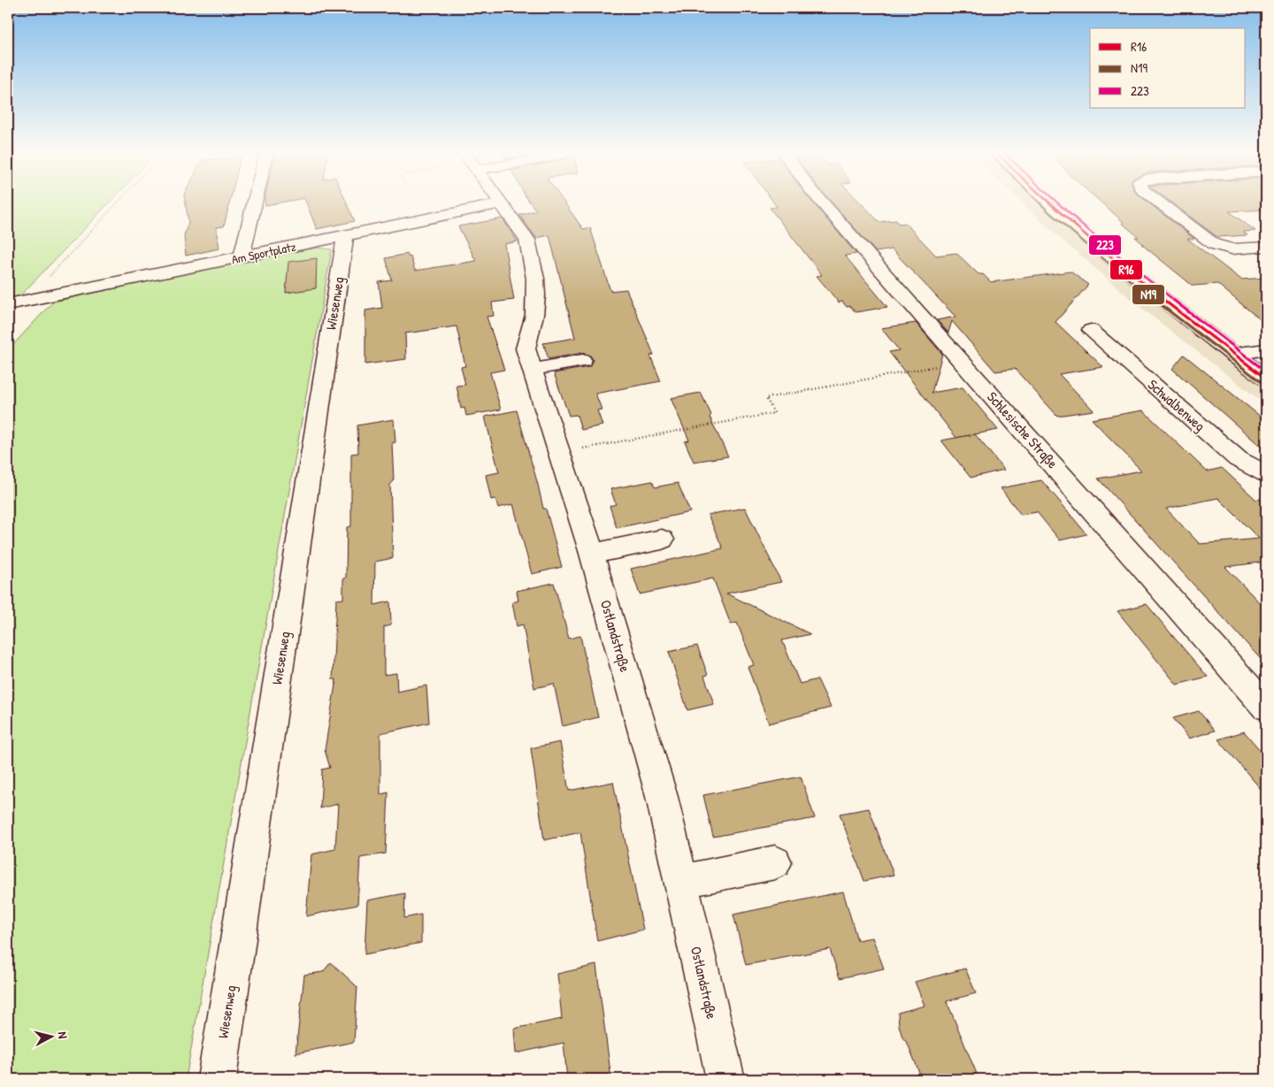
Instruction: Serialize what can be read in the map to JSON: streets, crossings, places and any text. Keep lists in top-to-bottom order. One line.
{"streets":{"street":["Am Sportplatz","Wiesenweg","Schwalbenweg","Schlesische Straße","Ostlandstraße"]},"crossings":[["Am Sportplatz","Wiesenweg"],["Am Sportplatz","Ostlandstraße"]],"lines":["transit line R16","transit line N19","transit line 223"],"legend":["R16","N19","223"],"north":"right"}
